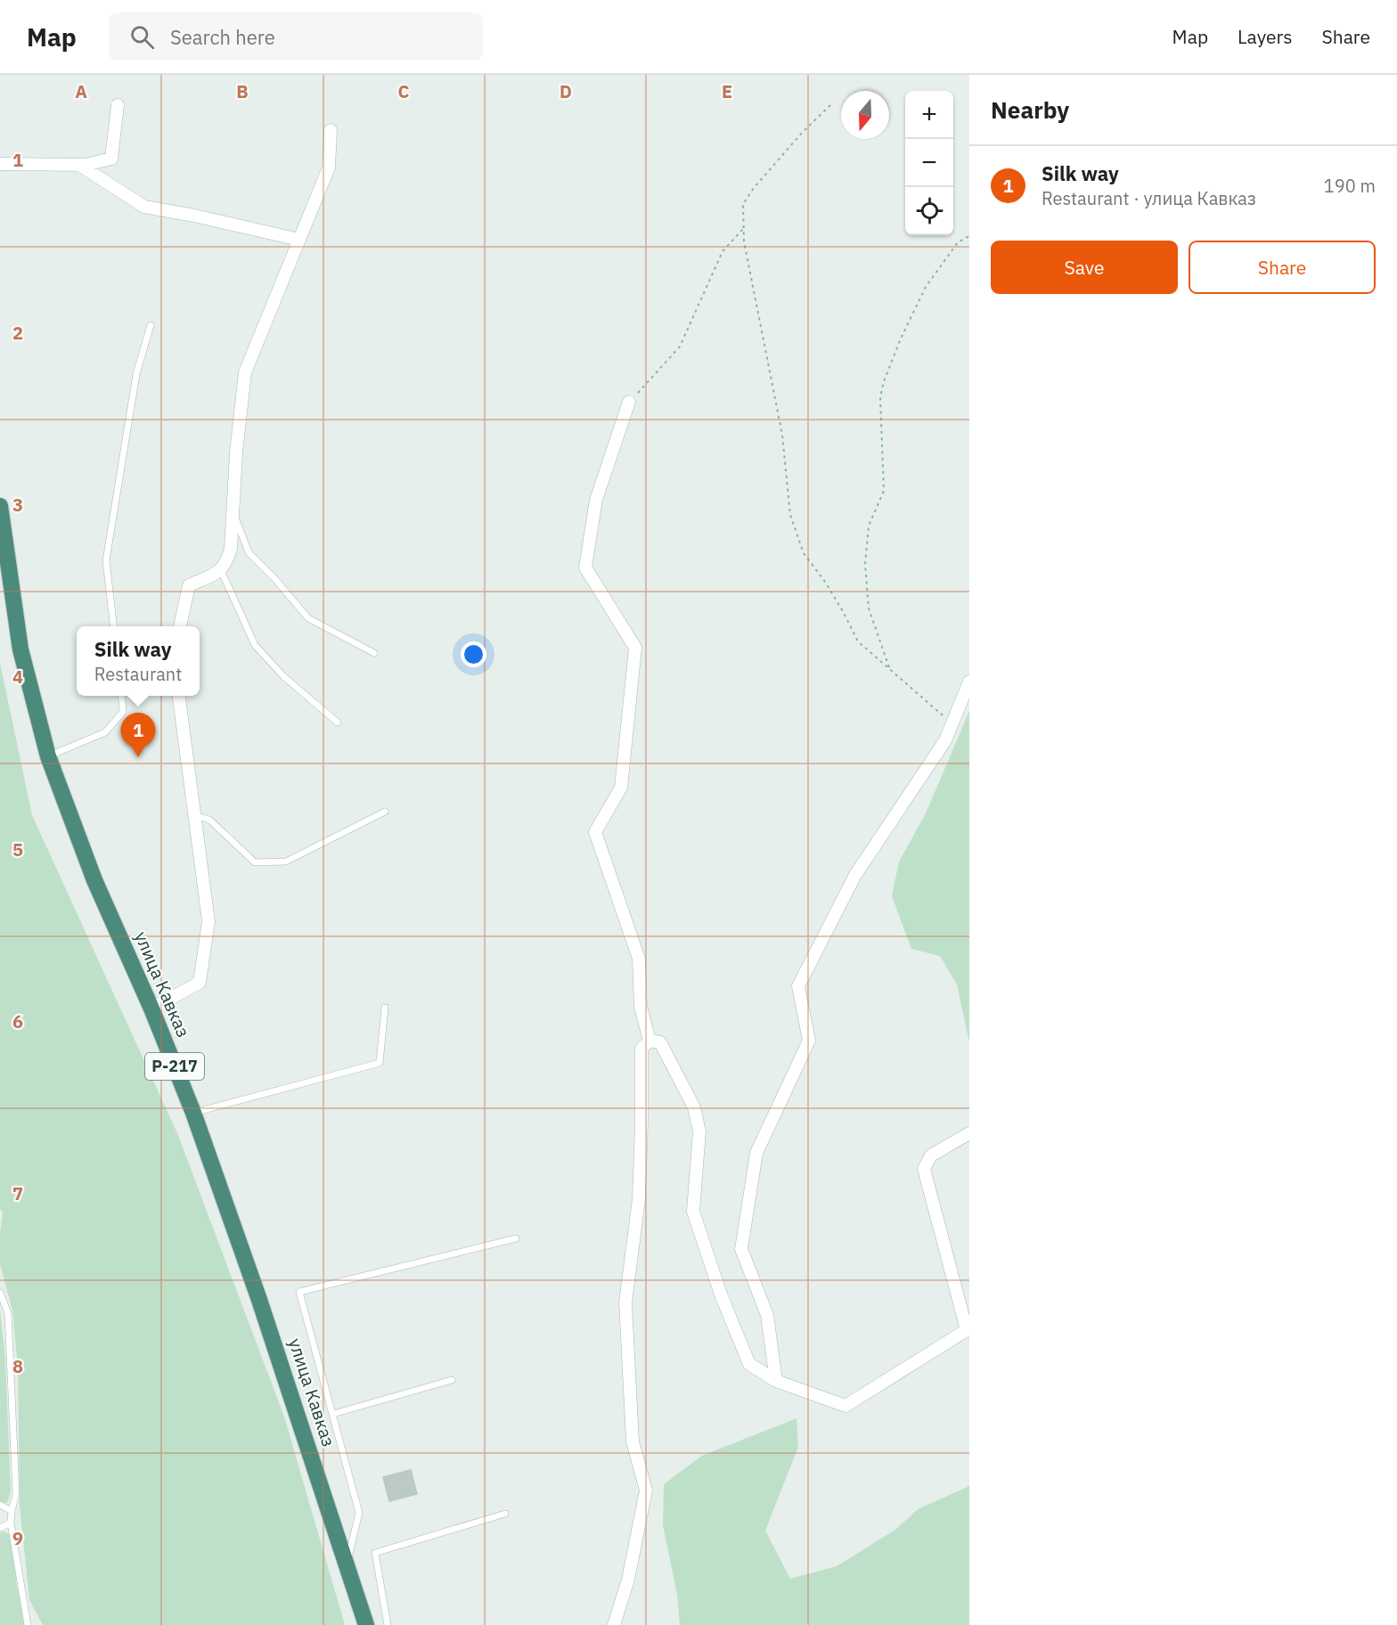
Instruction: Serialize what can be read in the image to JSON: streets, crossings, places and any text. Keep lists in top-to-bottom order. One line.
{"streets":{"highway":["улица Кавказ","Р-217"]},"north":"bottom","page":{"header":"Map","search":"Search here","nav":["Map","Layers","Share"],"heading":"Nearby","map_buttons":["+","−"],"list":[{"mark":"1","name":"Silk way","note":"Restaurant · улица Кавказ","value":"190 m"}],"buttons":["Save","Share"],"popup":["Silk way","Restaurant"],"pins":"1"},"grid":{"columns":["A","B","C","D","E"],"rows":["1","2","3","4","5","6","7","8","9"]}}
